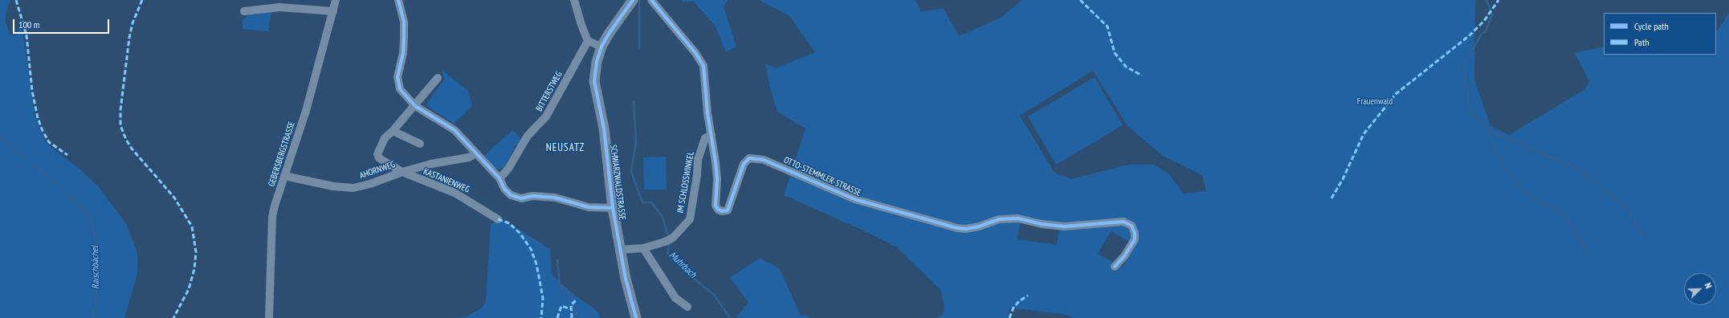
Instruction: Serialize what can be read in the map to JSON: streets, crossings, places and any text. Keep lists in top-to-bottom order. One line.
{"streets":{"main road":["SCHWARZWALDSTRASSE"],"street":["BITTERSTWEG","GEBERSBERGSTRASSE","AHORNWEG","OTTO-STEMMLER-STRASSE","KASTANIENWEG","IM SCHLOSSWINKEL"]},"crossings":[["GEBERSBERGSTRASSE","AHORNWEG"],["AHORNWEG","KASTANIENWEG"],["OTTO-STEMMLER-STRASSE","IM SCHLOSSWINKEL"],["SCHWARZWALDSTRASSE","IM SCHLOSSWINKEL"]],"districts":["NEUSATZ"],"water":["Muhrbach","Raischbächel"],"parks":["Frauenwald"],"legend":["Cycle path","Path"],"scale_bar":"100 m","north":"top right"}
